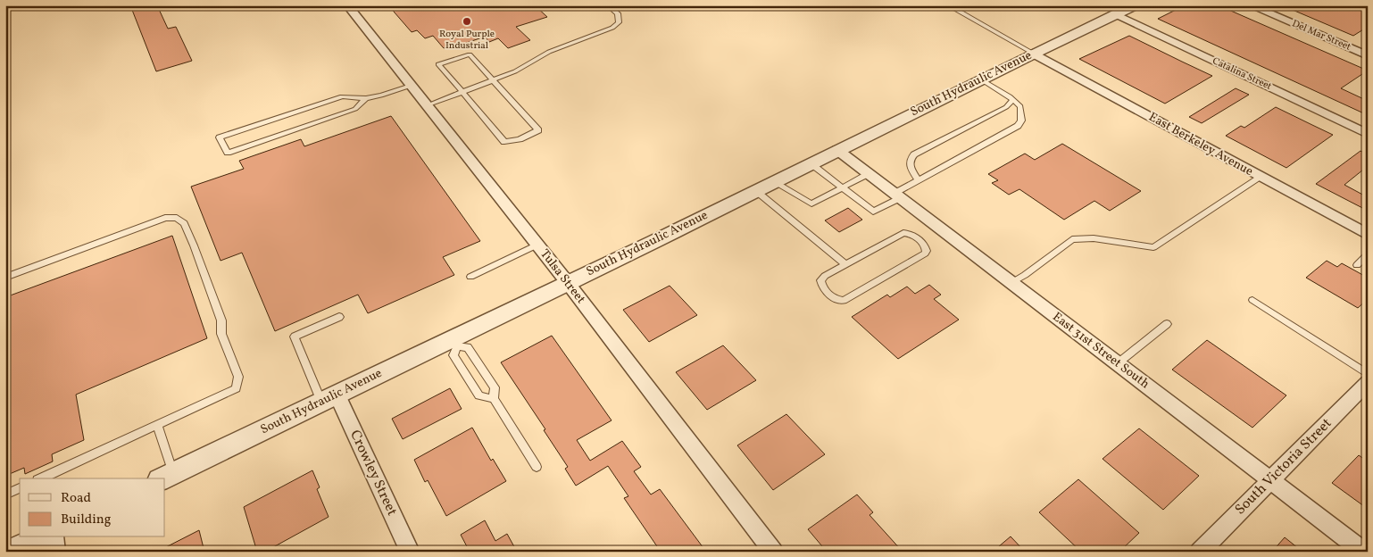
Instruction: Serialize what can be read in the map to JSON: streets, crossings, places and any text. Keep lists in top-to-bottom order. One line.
{"streets":{"street":["Del Mar Street","Catalina Street","South Hydraulic Avenue","East Berkeley Avenue","Tulsa Street","East 31st Street South","South Victoria Street","Crowley Street"]},"crossings":[["Catalina Street","South Hydraulic Avenue"],["South Hydraulic Avenue","East Berkeley Avenue"],["South Hydraulic Avenue","Tulsa Street"],["South Hydraulic Avenue","East 31st Street South"],["South Hydraulic Avenue","Crowley Street"],["East 31st Street South","South Victoria Street"]],"places":["Royal Purple Industrial"],"legend":["Road","Building"]}
